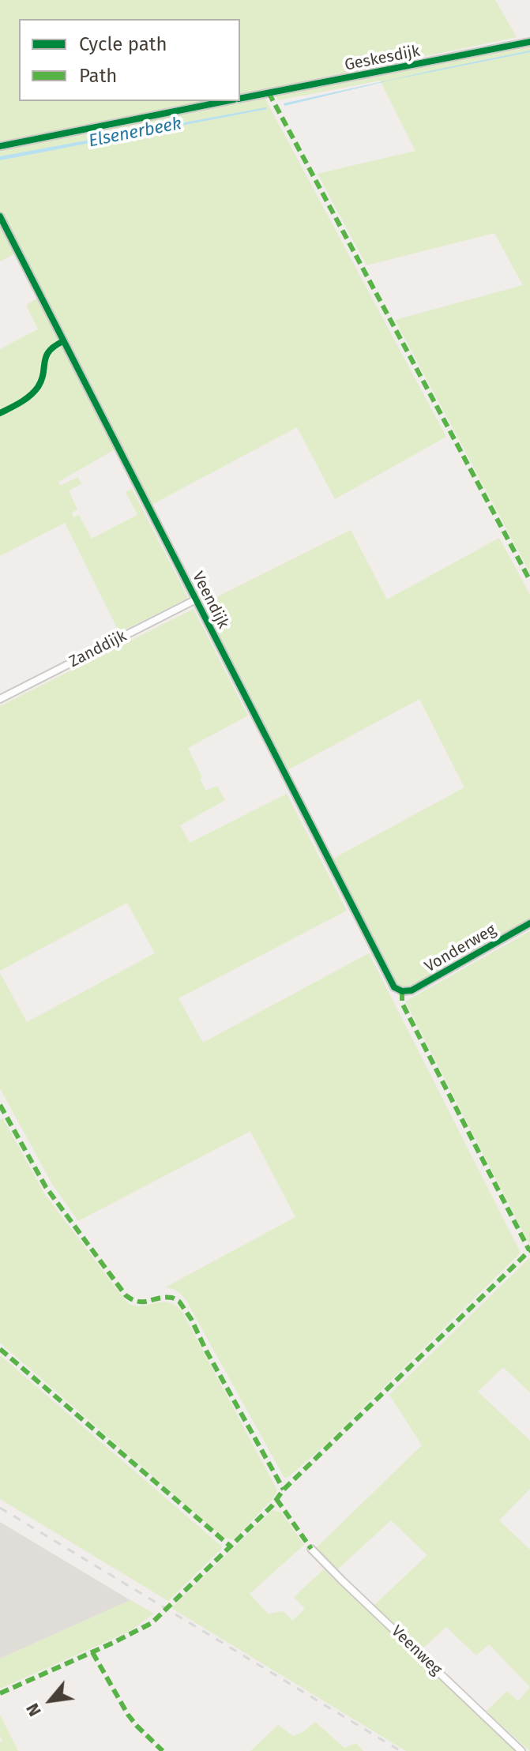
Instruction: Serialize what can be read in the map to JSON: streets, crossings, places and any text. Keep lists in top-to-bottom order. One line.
{"streets":{"street":["Geskesdijk","Veendijk","Zanddijk","Vonderweg","Veenweg"]},"crossings":[["Veendijk","Zanddijk"],["Veendijk","Vonderweg"]],"water":["Elsenerbeek"],"legend":["Cycle path","Path"],"north":"bottom left"}
